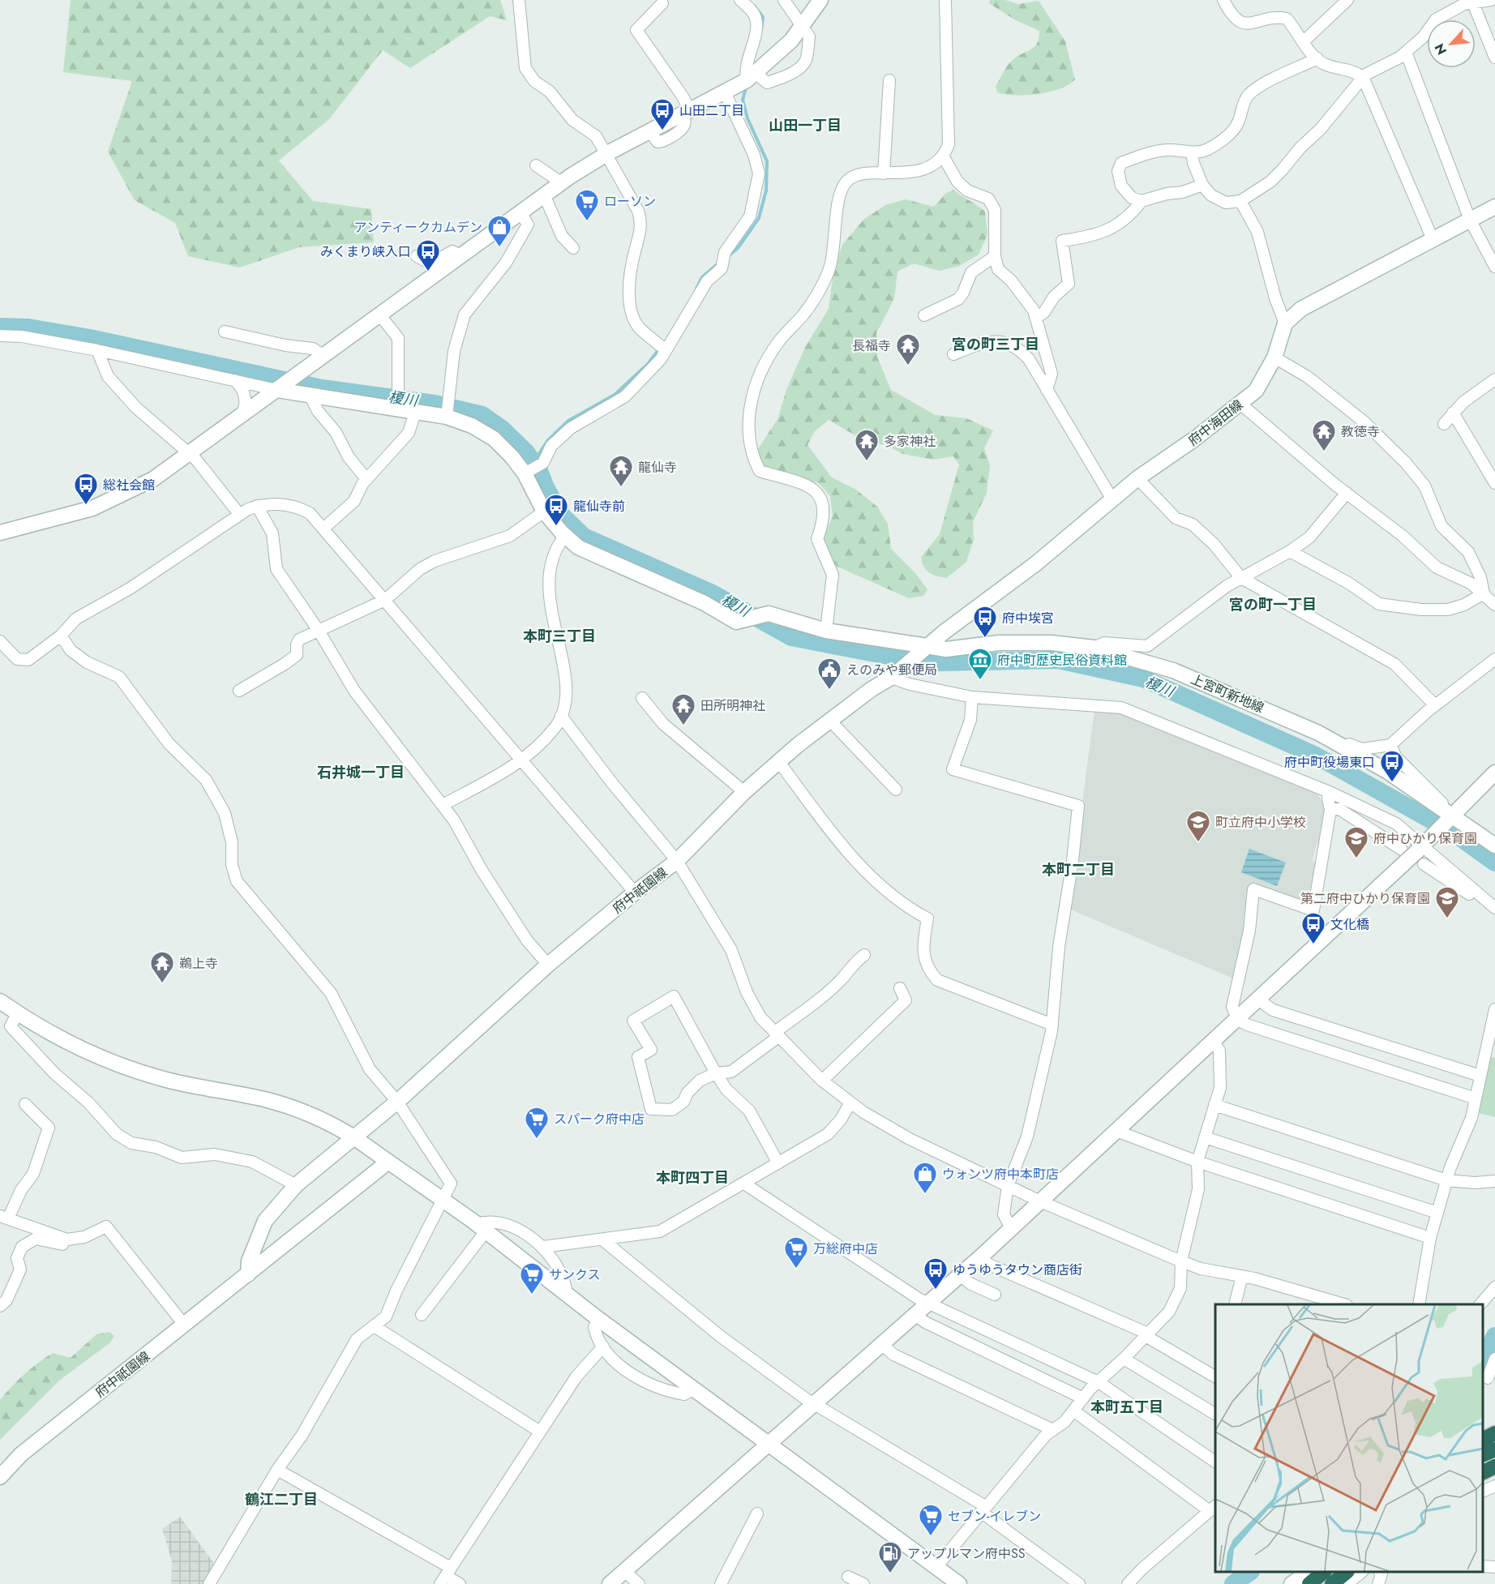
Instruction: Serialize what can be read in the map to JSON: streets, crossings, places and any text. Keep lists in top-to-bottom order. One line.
{"streets":{"street":["府中海田線","上宮町新地線","府中祇園線"]},"crossings":[["府中海田線","上宮町新地線"],["府中海田線","府中祇園線"],["上宮町新地線","府中祇園線"]],"districts":["山田一丁目","宮の町三丁目","宮の町一丁目","本町三丁目","石井城一丁目","本町二丁目","本町四丁目","本町五丁目","鶴江二丁目"],"water":["榎川"],"places":{"bus stop":["山田二丁目","みくまり峡入口","総社会館","龍仙寺前","府中埃宮","府中町役場東口","文化橋","ゆうゆうタウン商店街"],"supermarket":["ローソン","スパーク府中店","万総府中店","サンクス","セブン-イレブン"],"shop":["アンティークカムデン","ウォンツ府中本町店"],"temple":["長福寺","教徳寺","多家神社","龍仙寺","田所明神社","鵜上寺"],"museum":["府中町歴史民俗資料館"],"public building":["えのみや郵便局"],"school or university":["町立府中小学校","府中ひかり保育園","第二府中ひかり保育園"],"fuel station":["アップルマン府中SS"]},"north":"bottom left"}
